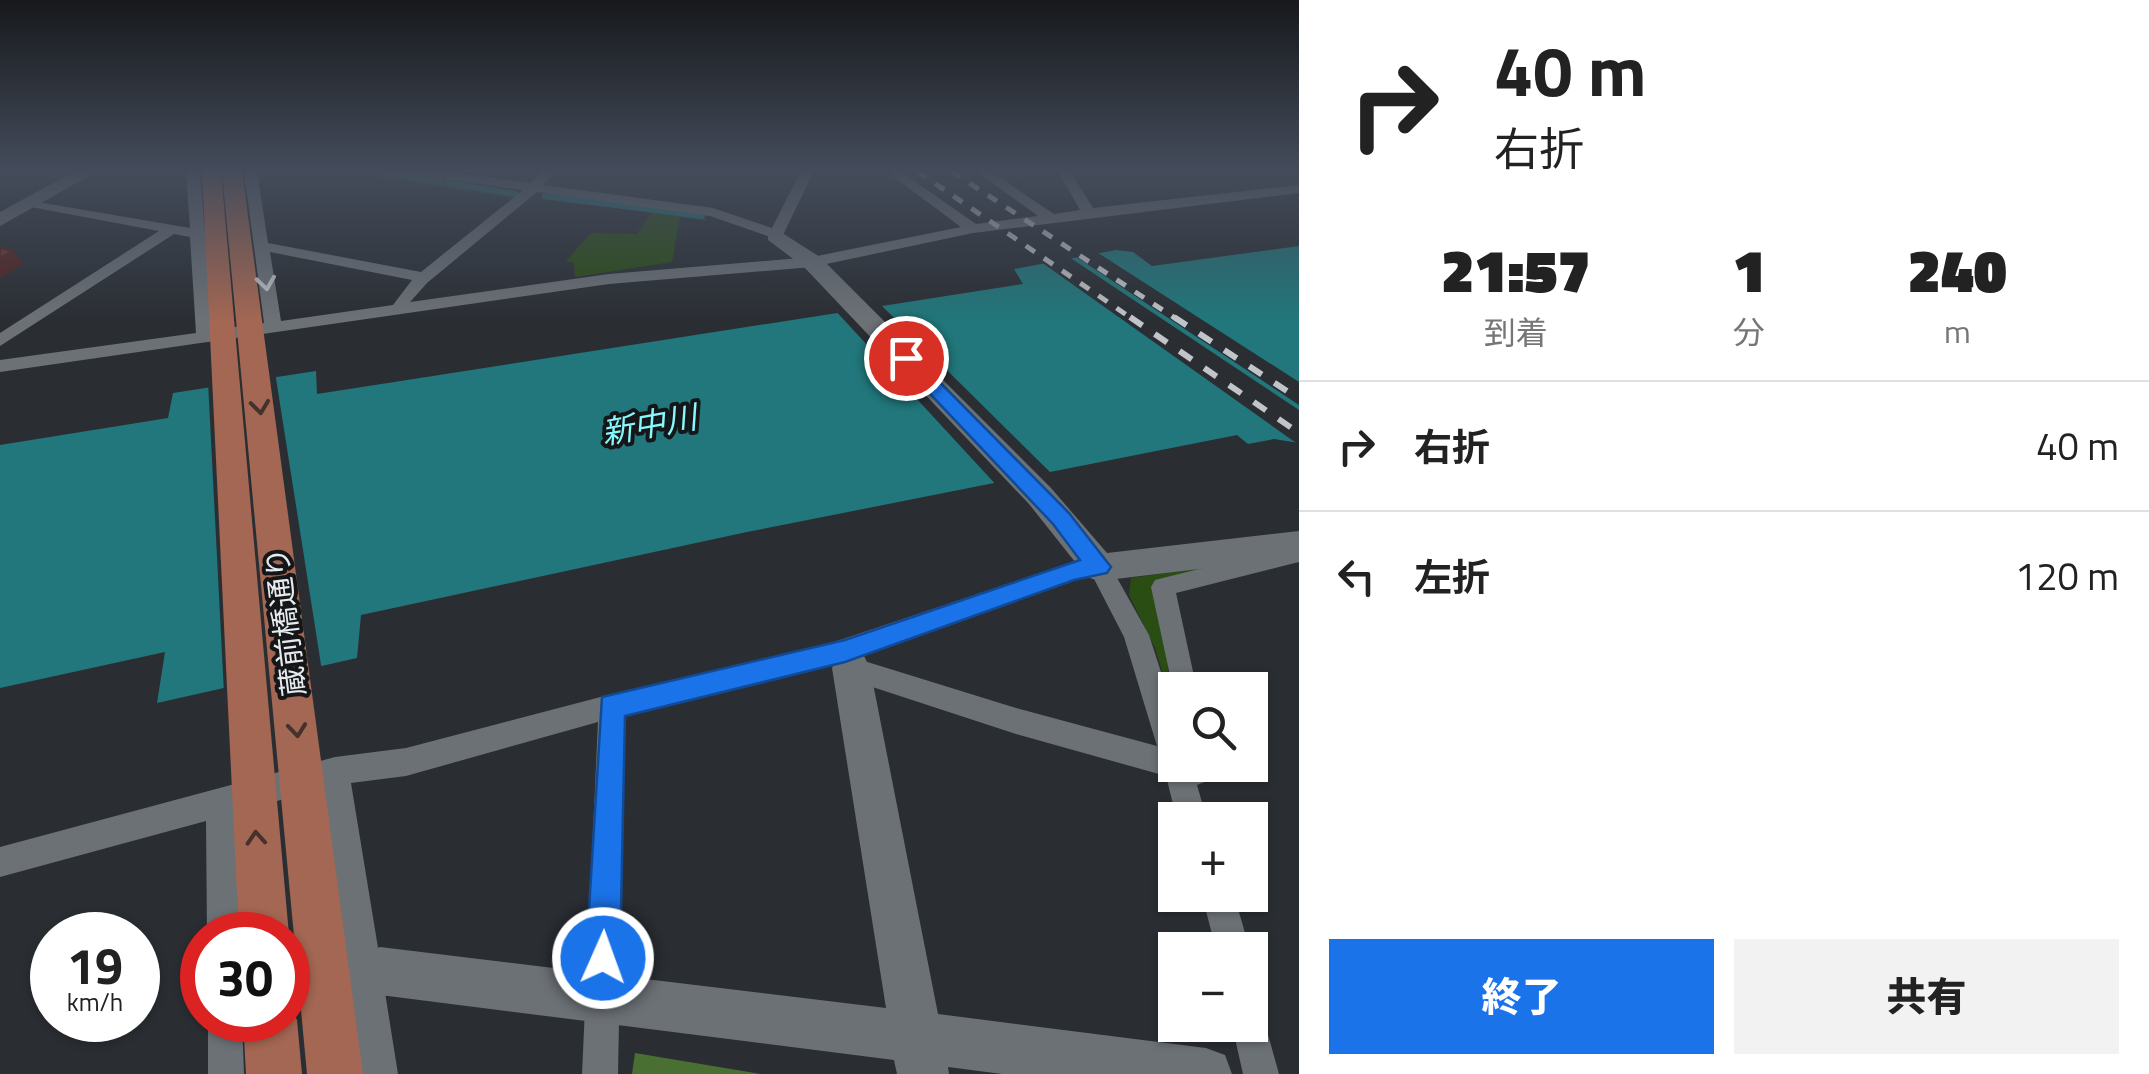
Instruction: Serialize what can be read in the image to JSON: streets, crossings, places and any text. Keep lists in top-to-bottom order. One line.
{"streets":{"main road":["蔵前橋通り"]},"water":["新中川"],"page":{"turn":["40 m","右折"],"eta":["21:57","到着","1","分","240","m"],"list":[{"name":"右折","value":"40 m"},{"name":"左折","value":"120 m"}],"map_buttons":["+","−"],"speed":"19 km/h","limit":"30","buttons":["終了","共有"]}}
